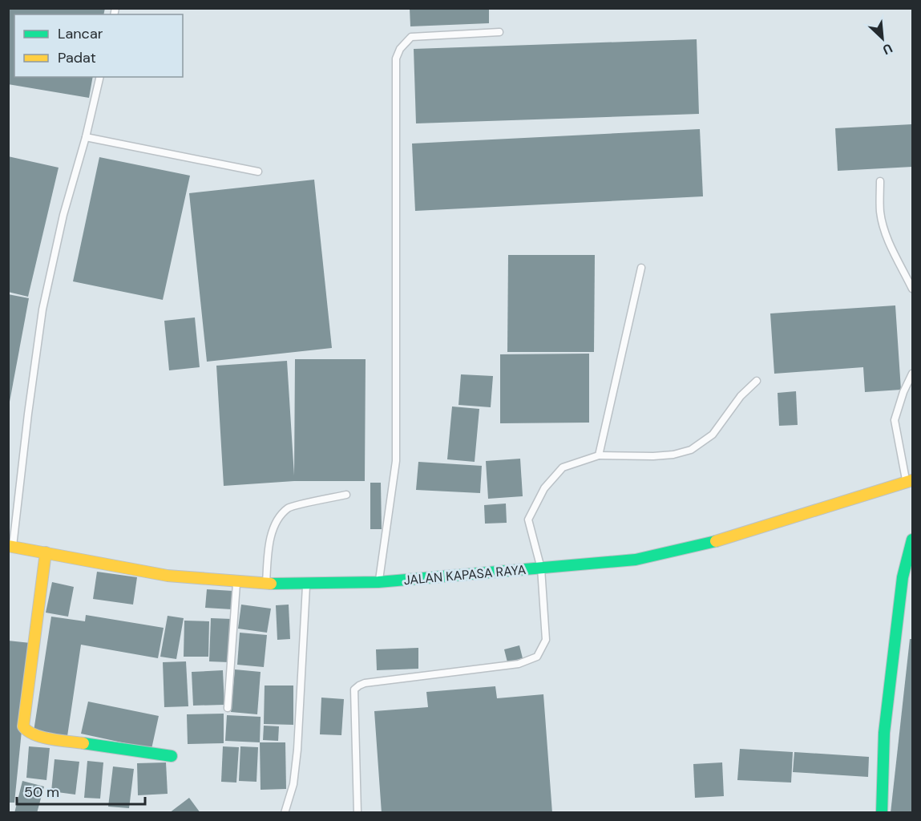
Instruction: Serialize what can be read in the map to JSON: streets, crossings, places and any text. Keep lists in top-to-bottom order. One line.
{"streets":{"main road":["JALAN KAPASA RAYA"]},"legend":["Lancar","Padat"],"scale_bar":"50 m","north":"bottom right"}
